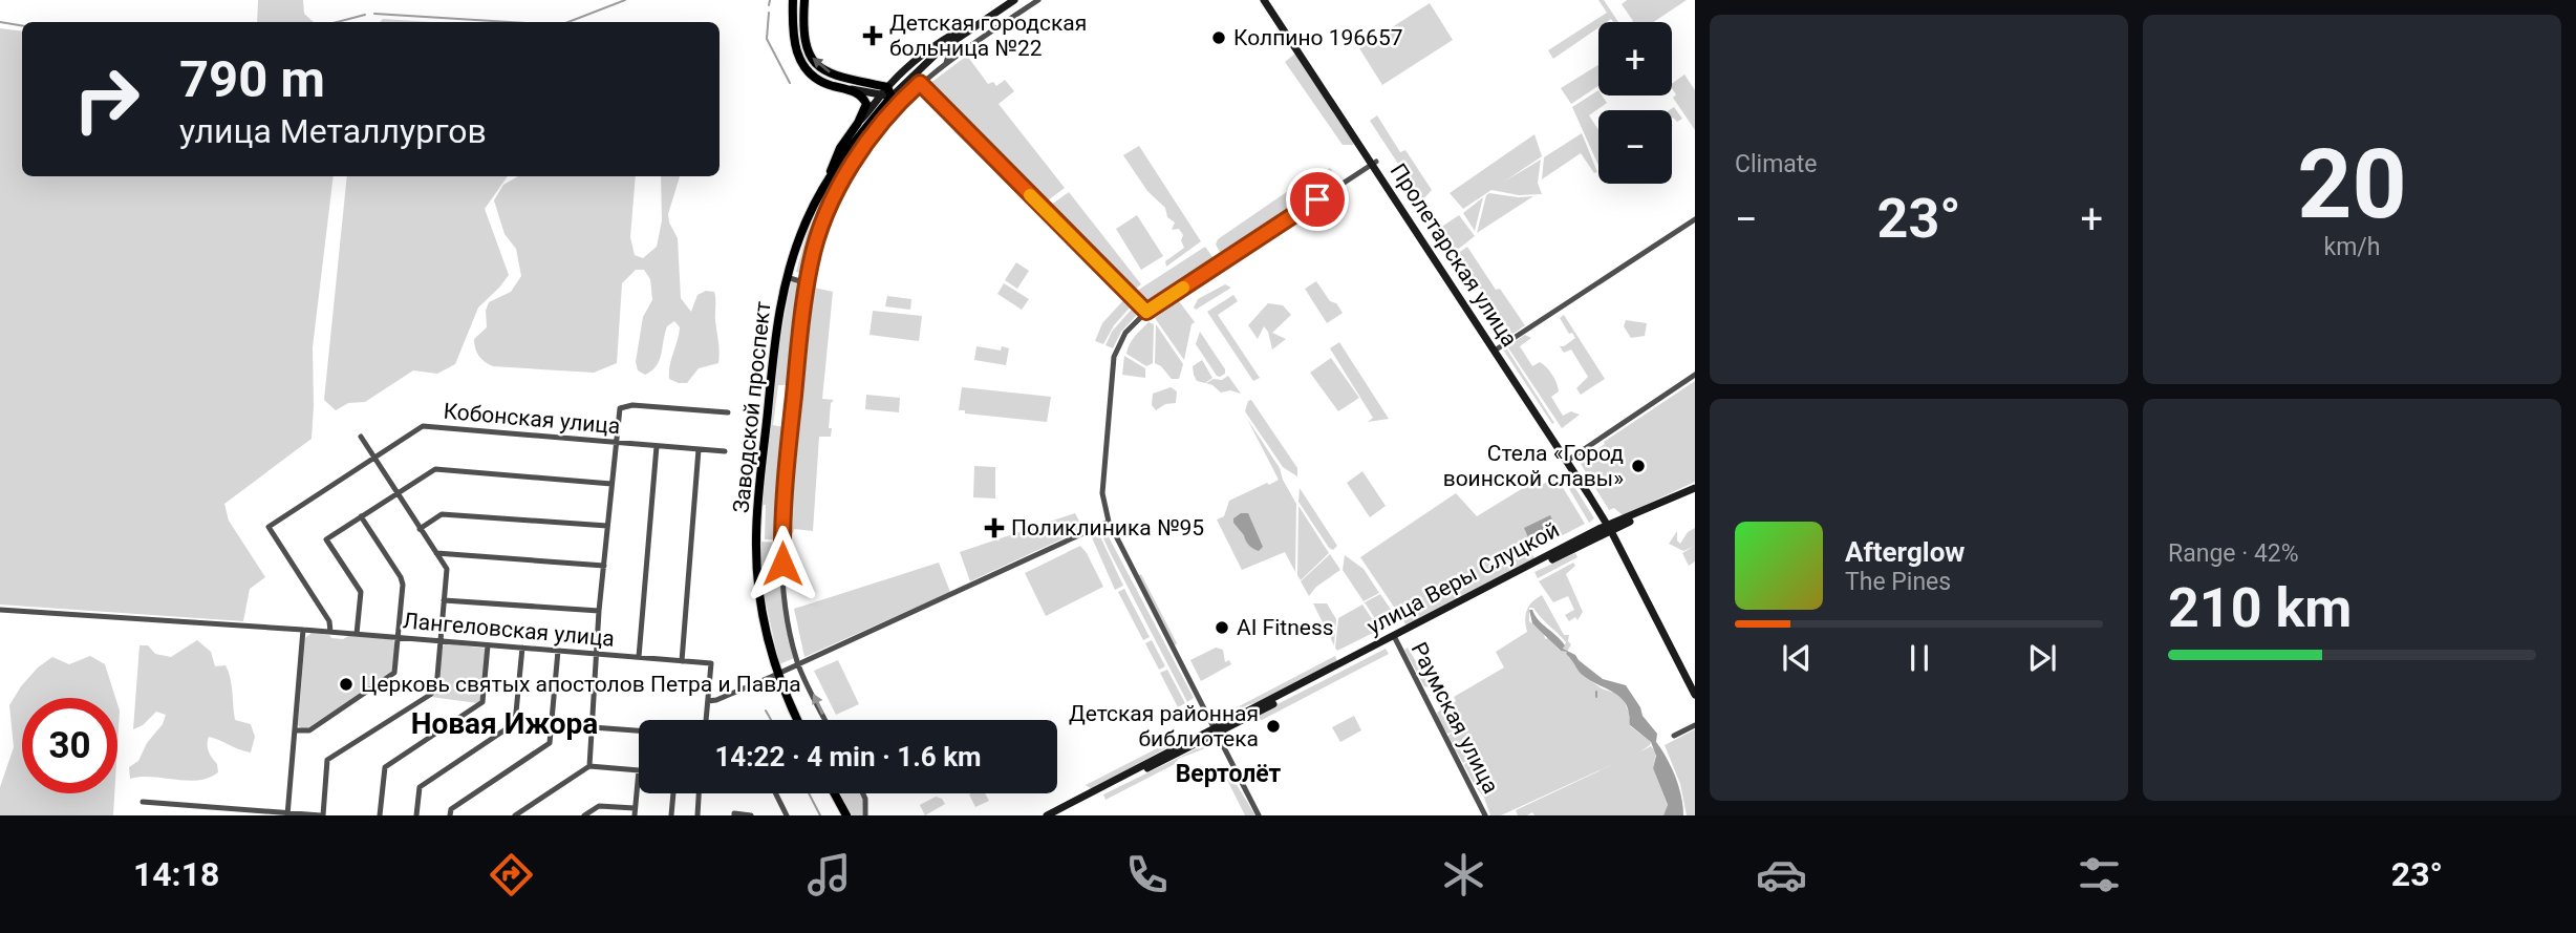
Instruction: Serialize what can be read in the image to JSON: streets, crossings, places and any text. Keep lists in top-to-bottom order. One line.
{"streets":{"main road":["Пролетарская улица","Заводской проспект","улица Веры Слуцкой"],"street":["Кобонская улица","Лангеловская улица","Раумская улица"]},"crossings":[["Пролетарская улица","улица Веры Слуцкой"],["Кобонская улица","Лангеловская улица"],["улица Веры Слуцкой","Раумская улица"]],"districts":["Новая Ижора","Вертолёт"],"places":{"health":["Детская городская больница №22","Поликлиника №95"],"other":["Колпино 196657","Стела «Город воинской славы»","AI Fitness","Церковь святых апостолов Петра и Павла","Детская районная библиотека"]},"page":{"tile":["Climate",["20","km/h"],["Range · 42%","210 km"]],"map_buttons":["+","−"],"turn":["790 m","улица Металлургов"],"heat":["−","23°","+"],"song":["Afterglow","The Pines"],"limit":"30","trip":"14:22 · 4 min · 1.6 km","tabs":["14:18","23°"]}}
